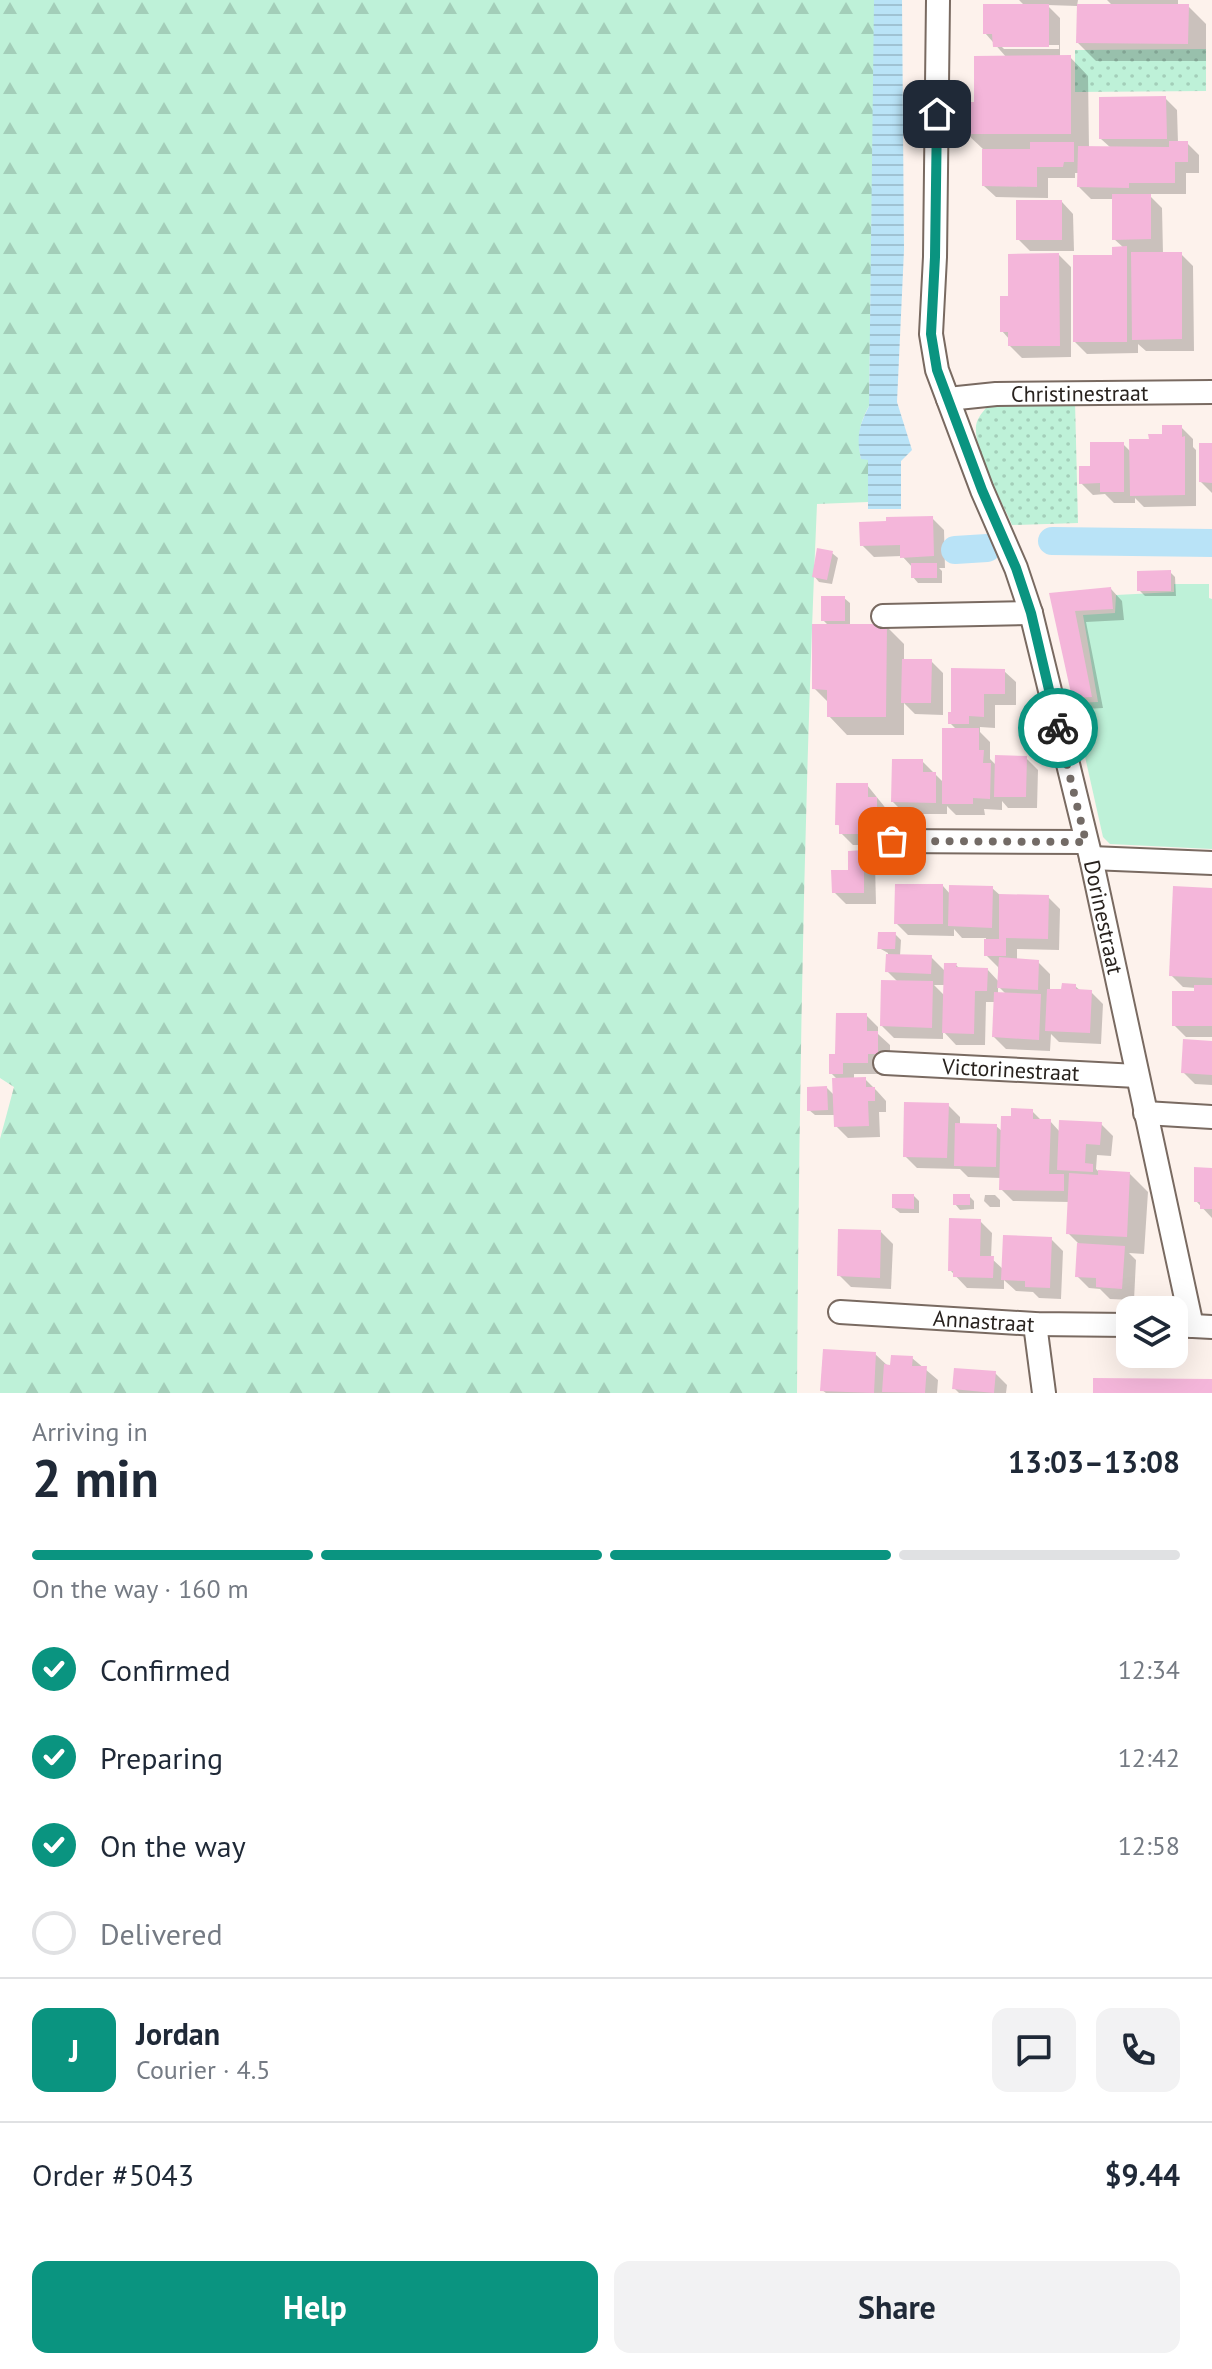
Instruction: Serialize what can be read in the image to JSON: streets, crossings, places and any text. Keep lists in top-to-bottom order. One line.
{"streets":{"street":["Christinestraat","Dorinestraat","Victorinestraat","Annastraat"]},"crossings":[["Christinestraat","Dorinestraat"],["Dorinestraat","Victorinestraat"]],"page":{"heading":["2 min","Arriving in","13:03–13:08"],"panel":["Jordan","Courier · 4.5","Order #5043","$9.44"],"bar":"On the way · 160 m","list":[["Confirmed","12:34"],["Preparing","12:42"],["On the way","12:58"],"Delivered"],"round":"J","buttons":["Help","Share"]}}
